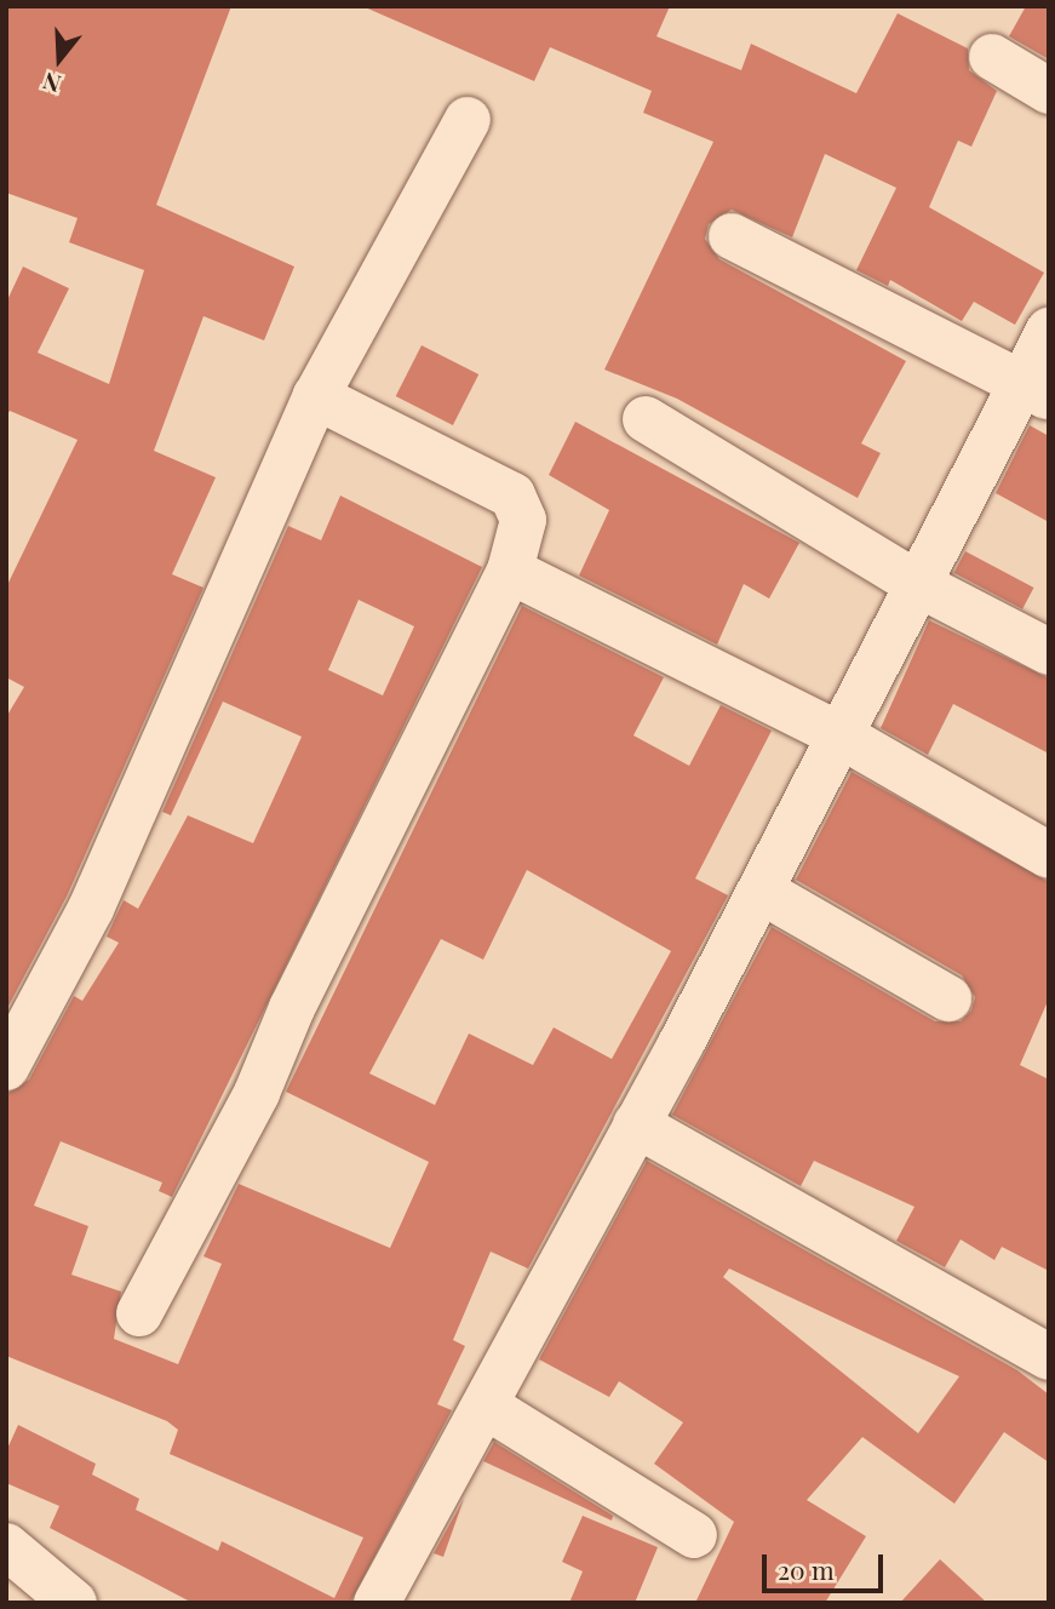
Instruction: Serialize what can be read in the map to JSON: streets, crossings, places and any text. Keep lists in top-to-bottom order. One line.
{"scale_bar":"20 m","north":"bottom"}
